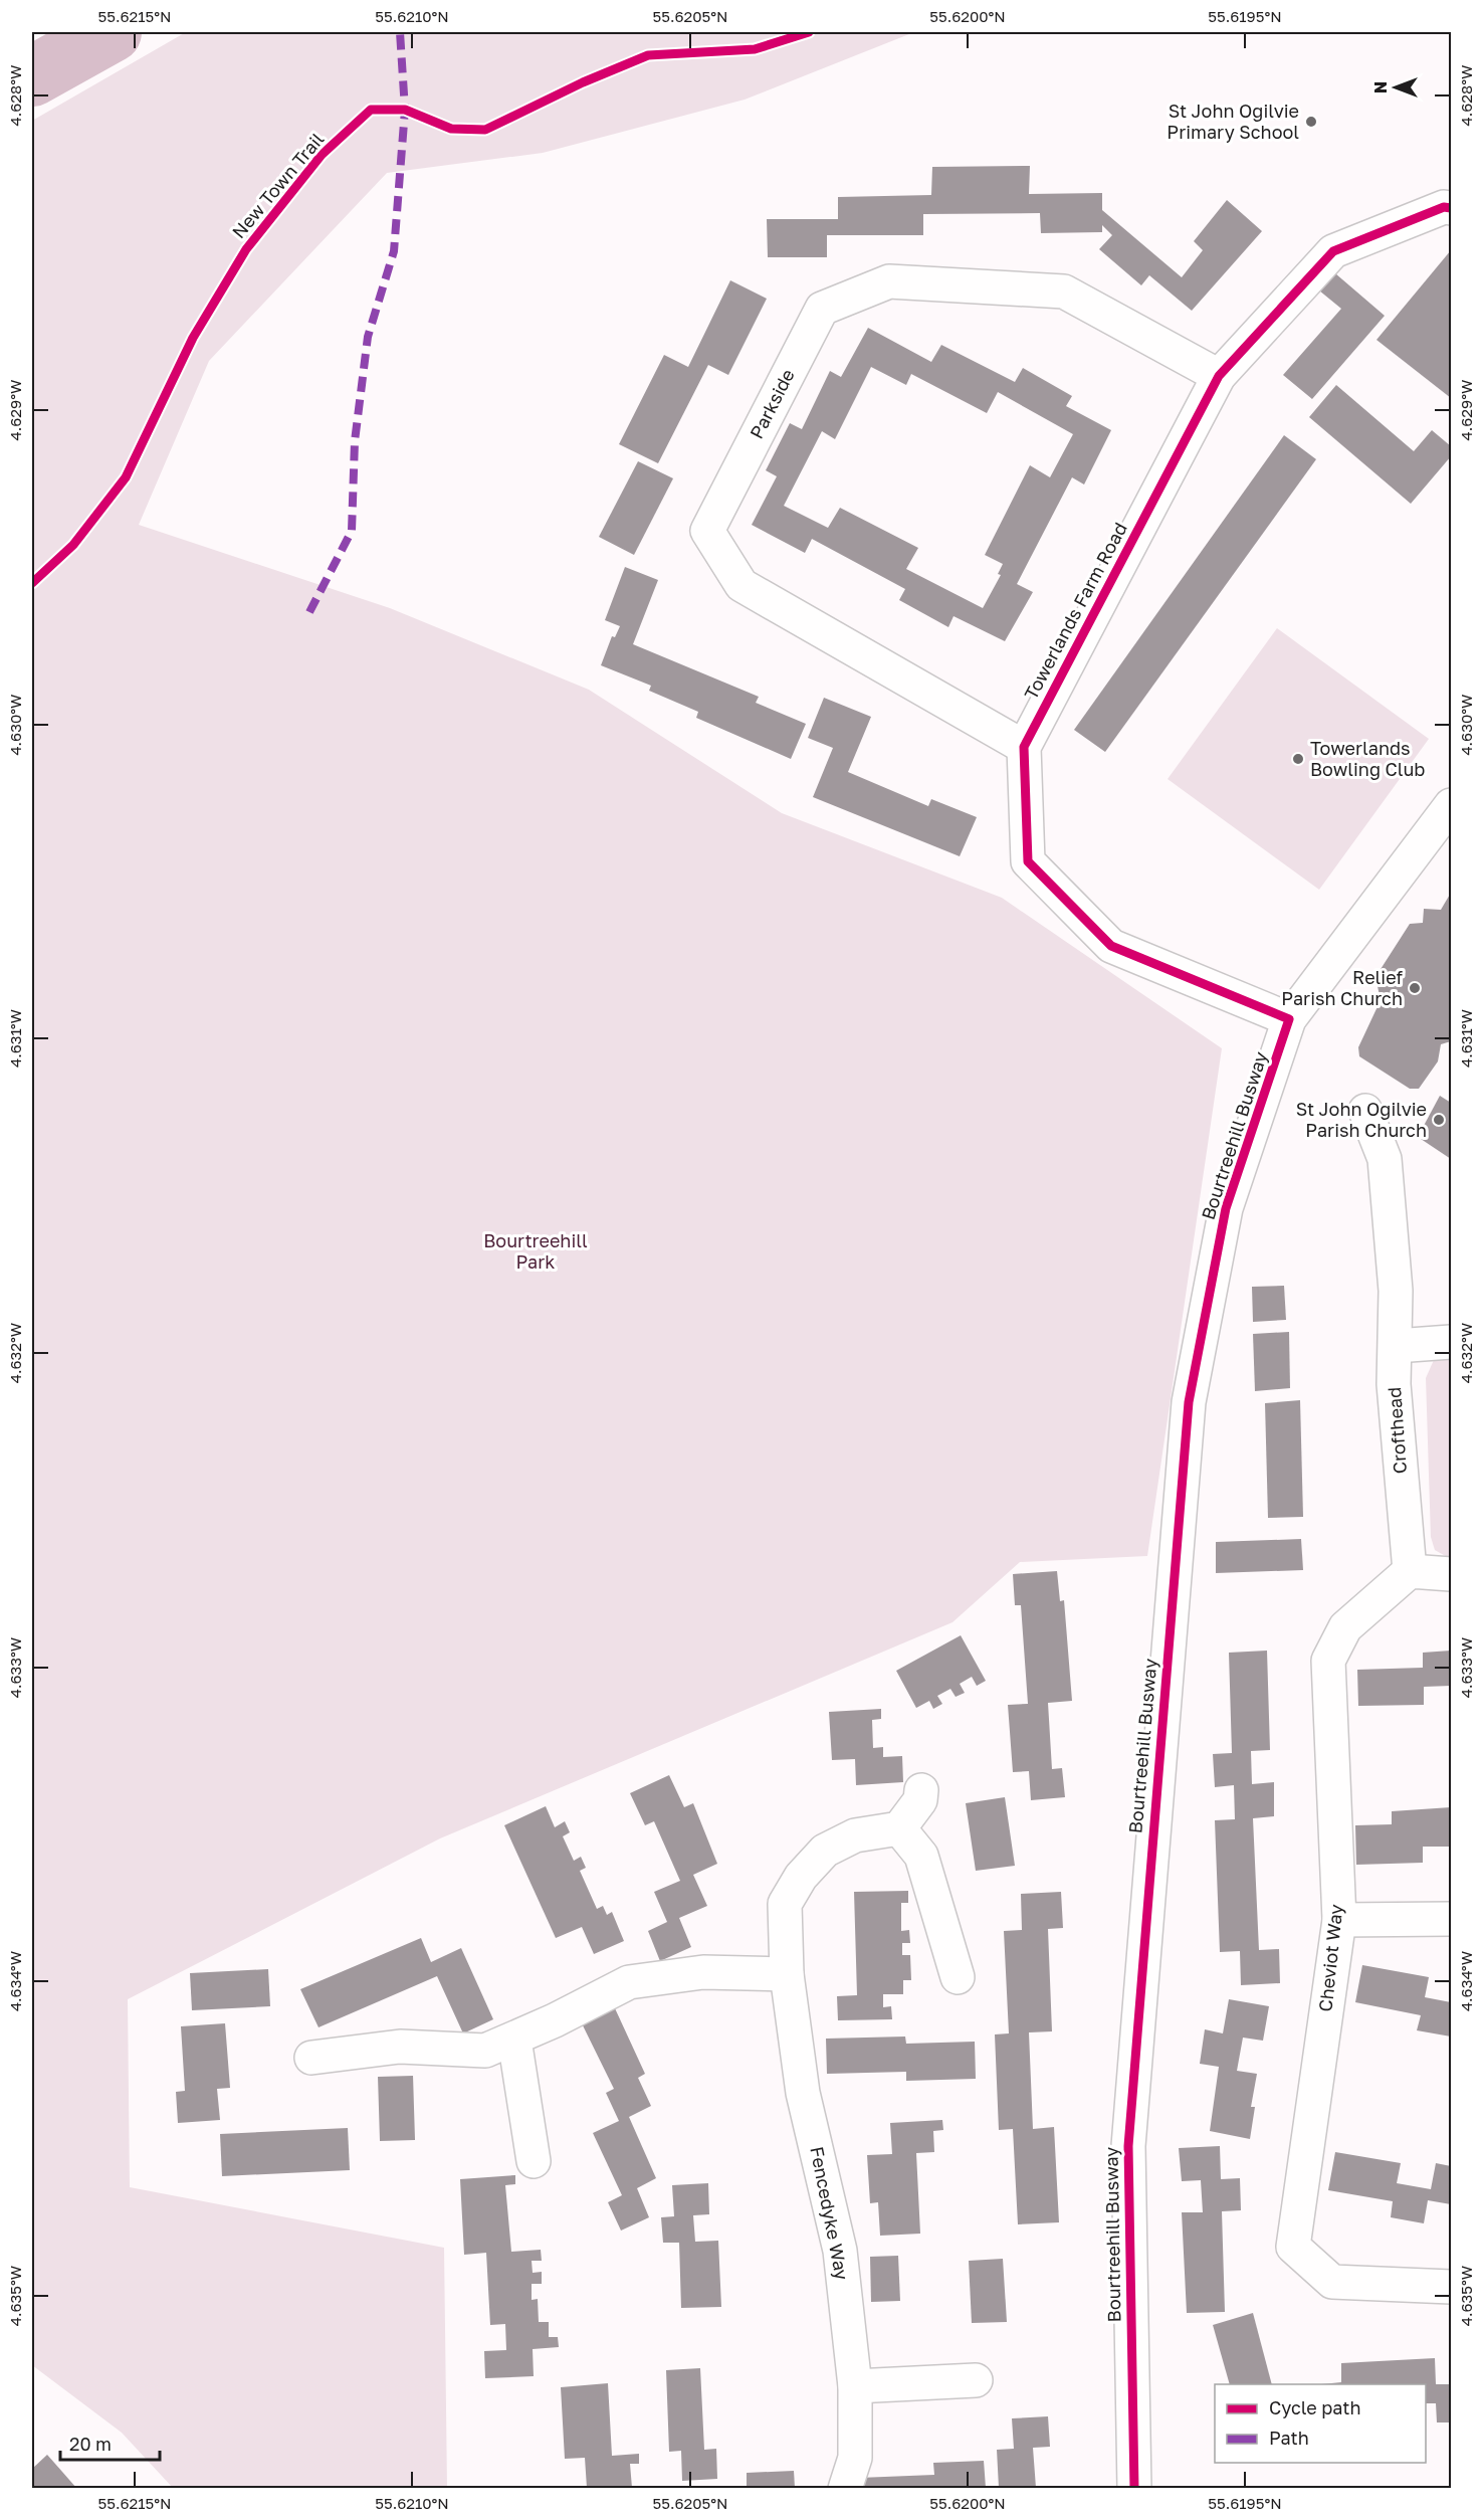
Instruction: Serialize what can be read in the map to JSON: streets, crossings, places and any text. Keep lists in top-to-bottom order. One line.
{"streets":{"street":["Parkside","Towerlands Farm Road","Bourtreehill Busway","Crofthead","Cheviot Way","Fencedyke Way"],"cycle path":["New Town Trail"]},"crossings":[["Parkside","Towerlands Farm Road"],["Towerlands Farm Road","Bourtreehill Busway"],["Crofthead","Cheviot Way"]],"parks":["Bourtreehill Park"],"places":["St John Ogilvie Primary School","Towerlands Bowling Club","Relief Parish Church","St John Ogilvie Parish Church"],"legend":["Cycle path","Path"],"scale_bar":"20 m","north":"left","coordinates":["55.6215°N","55.6210°N","55.6205°N","55.6200°N","55.6195°N","4.628°W","4.629°W","4.630°W","4.631°W","4.632°W","4.633°W","4.634°W","4.635°W"]}
